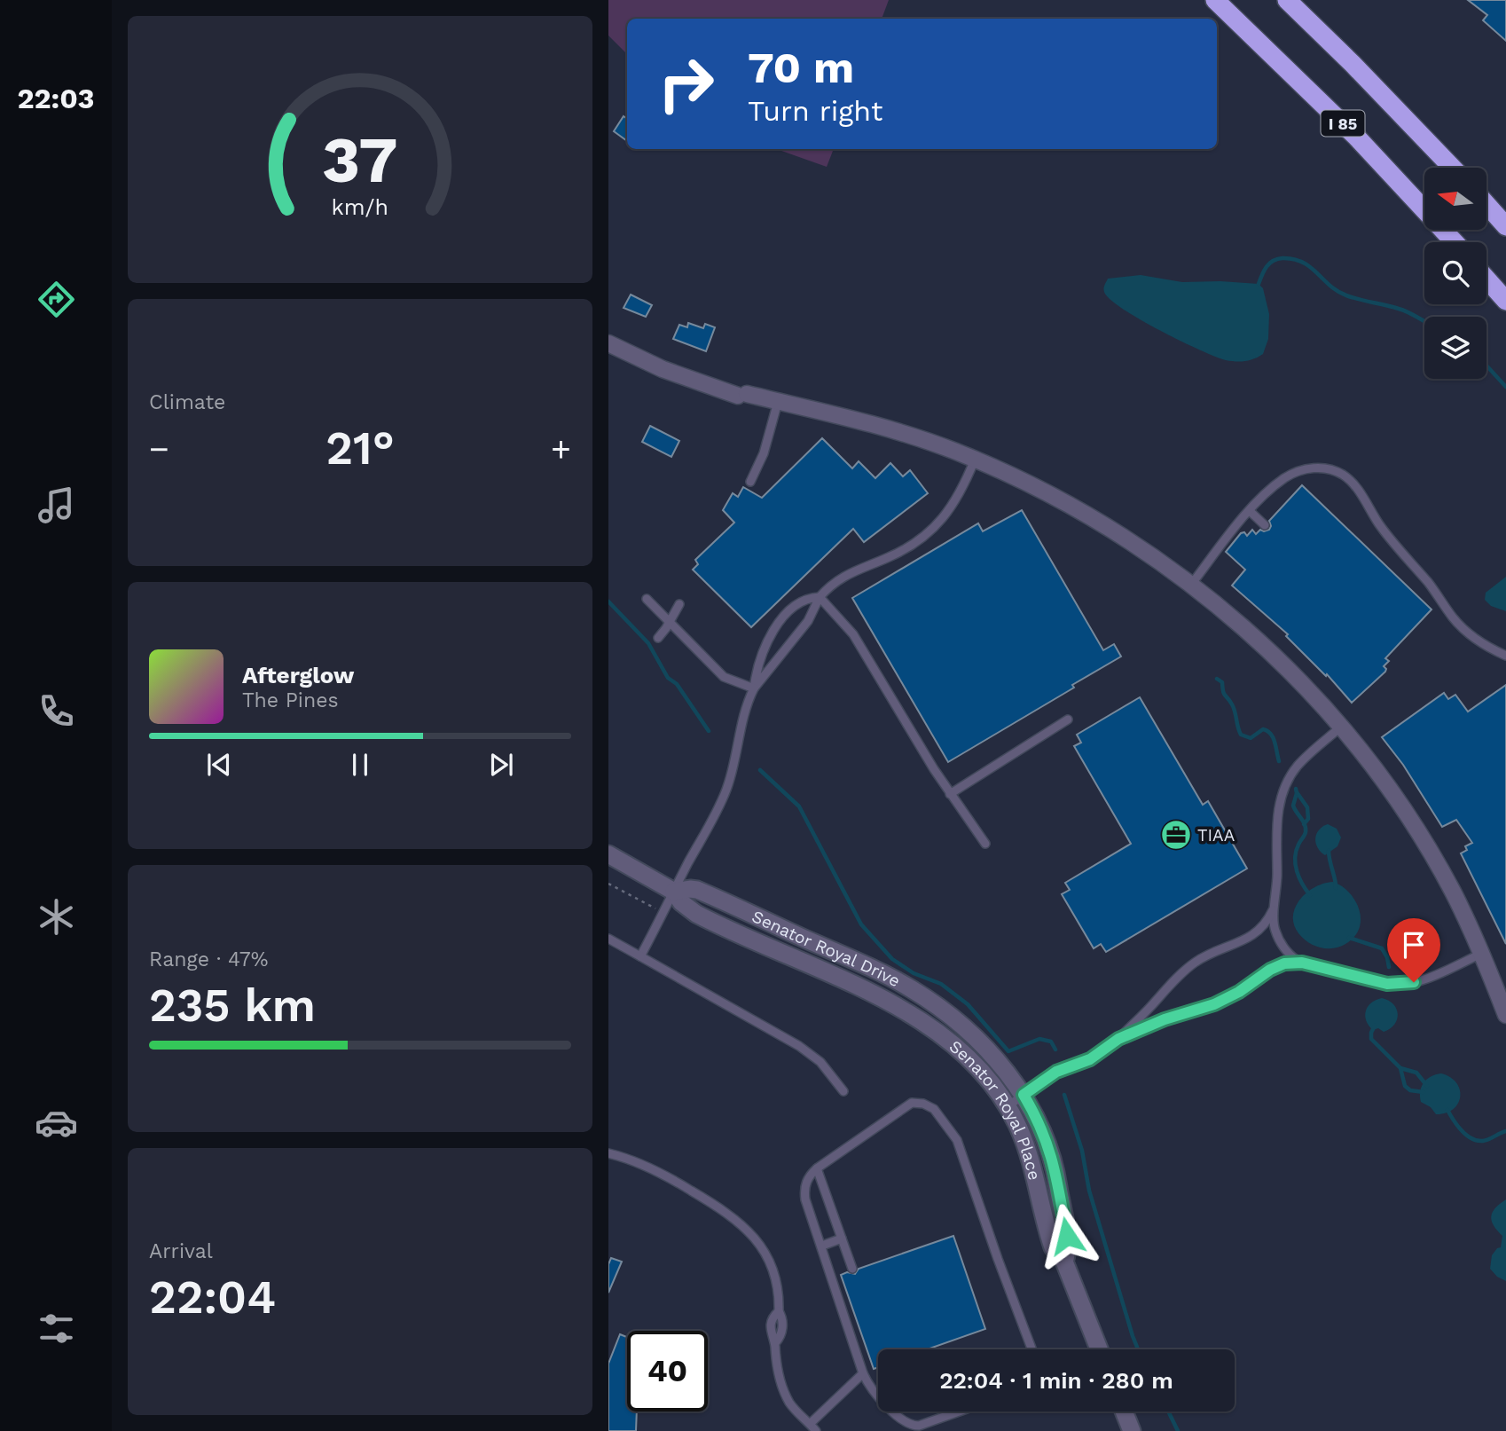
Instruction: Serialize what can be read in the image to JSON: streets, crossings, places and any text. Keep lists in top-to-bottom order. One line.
{"streets":{"highway":["I 85"],"street":["Senator Royal Drive","Senator Royal Place"]},"crossings":[["Senator Royal Drive","Senator Royal Place"]],"places":{"office":["TIAA"]},"north":"left","page":{"tabs":"22:03","turn":["70 m","Turn right"],"tile":["Climate",["Range · 47%","235 km"],["Arrival","22:04"]],"heat":["−","21°","+"],"song":["Afterglow","The Pines"],"limit":"40","trip":"22:04 · 1 min · 280 m","gauge":["37","km/h"]}}
